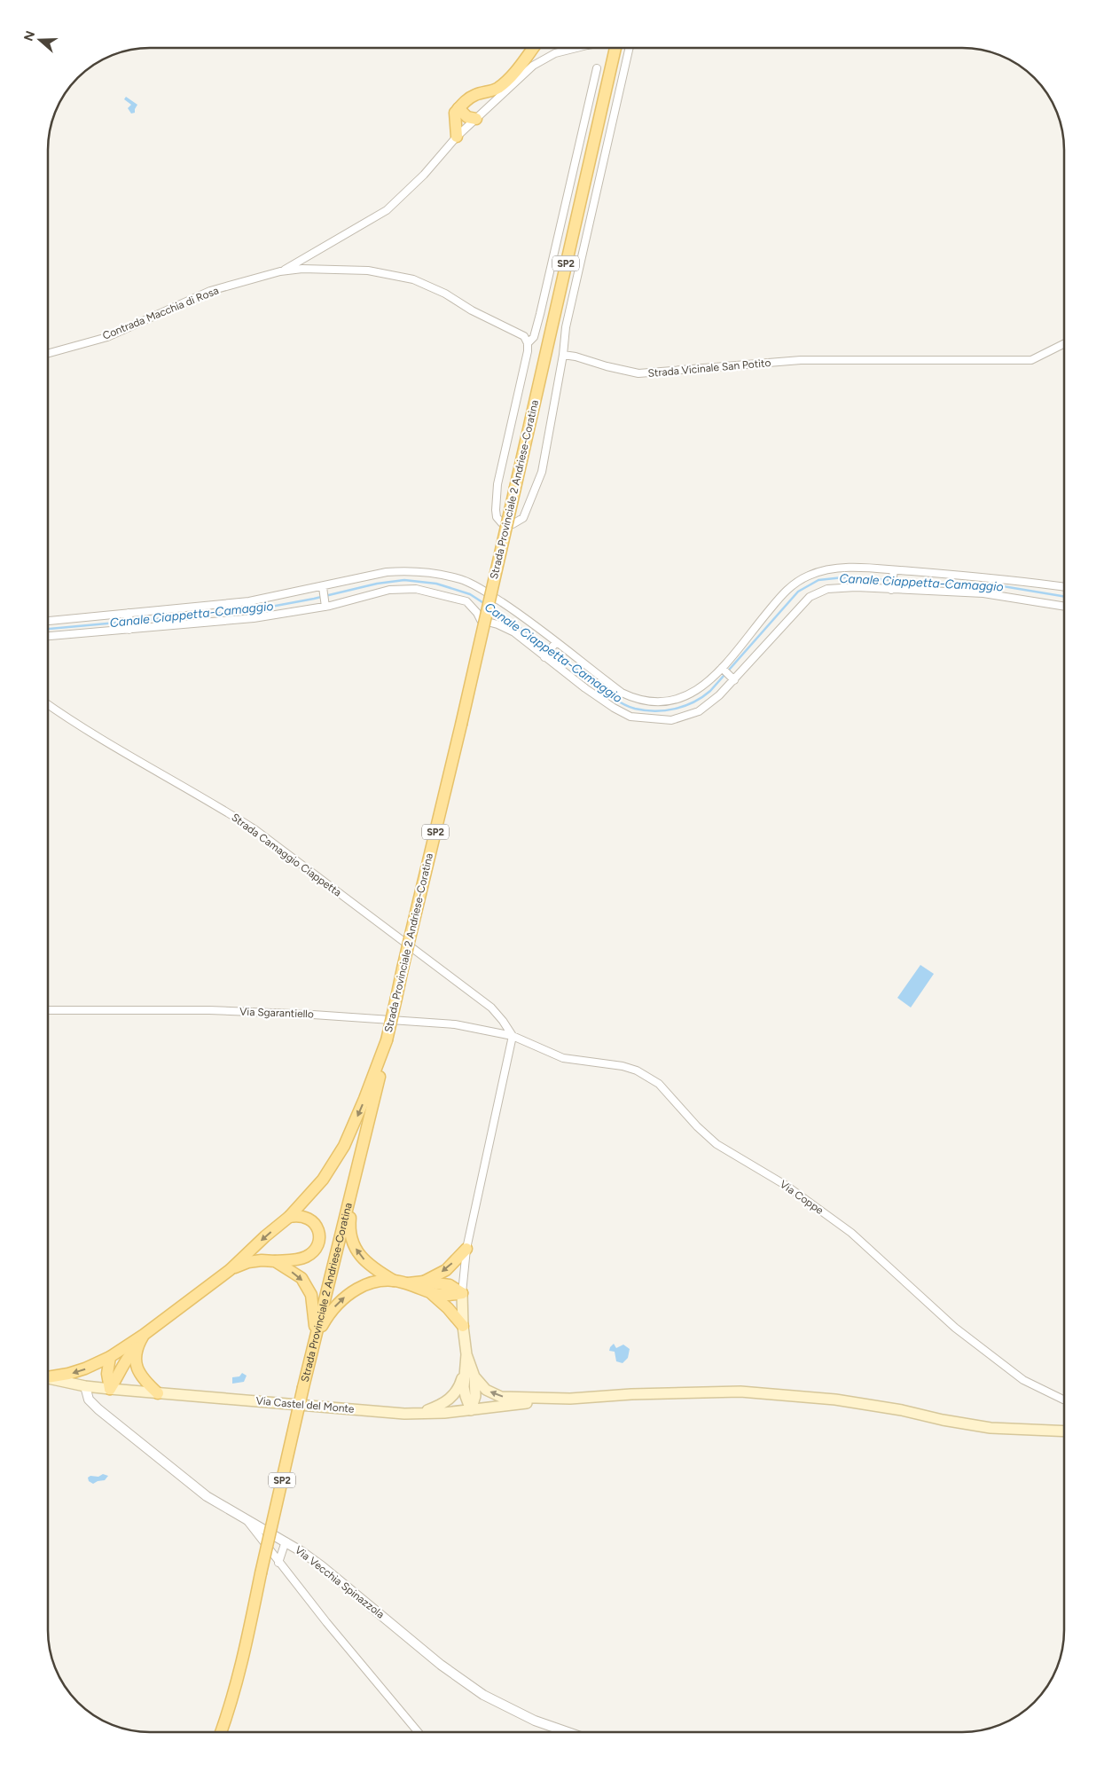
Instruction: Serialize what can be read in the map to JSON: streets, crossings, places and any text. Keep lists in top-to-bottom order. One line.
{"streets":{"main road":["SP2","Strada Provinciale 2 Andriese-Coratina","Via Castel del Monte"],"street":["Contrada Macchia di Rosa","Strada Vicinale San Potito","Strada Camaggio Ciappetta","Via Sgarantiello","Via Coppe","Via Vecchia Spinazzola"]},"crossings":[["Strada Camaggio Ciappetta","Via Sgarantiello"],["Strada Camaggio Ciappetta","Via Coppe"],["Via Sgarantiello","Via Coppe"],["Via Castel del Monte","Via Vecchia Spinazzola"]],"water":["Canale Ciappetta-Camaggio"],"north":"left"}
